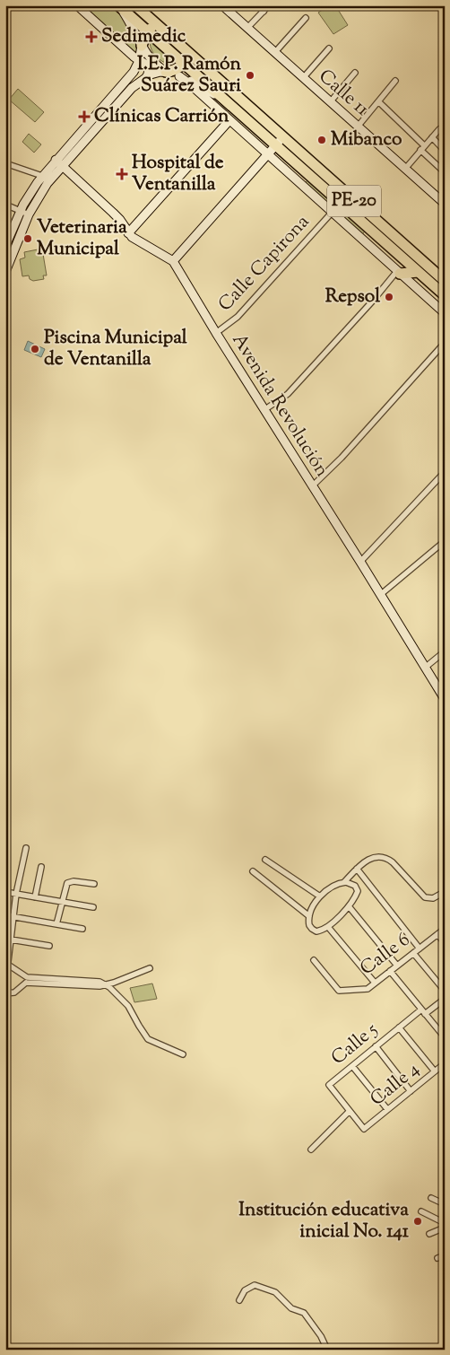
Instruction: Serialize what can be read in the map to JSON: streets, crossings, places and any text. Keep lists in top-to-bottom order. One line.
{"streets":{"highway":["PE-20"],"street":["Calle 11","Calle Capirona","Avenida Revolución","Calle 6","Calle 5","Calle 4"]},"crossings":[["Calle Capirona","Avenida Revolución"],["Calle 5","Calle 4"]],"places":{"health":["Sedimedic","Clínicas Carrión","Hospital de Ventanilla"],"other":["I.E.P. Ramón Suárez Sauri","Mibanco","Veterinaria Municipal","Repsol","Piscina Municipal de Ventanilla","Institución educativa inicial No. 141"]}}
